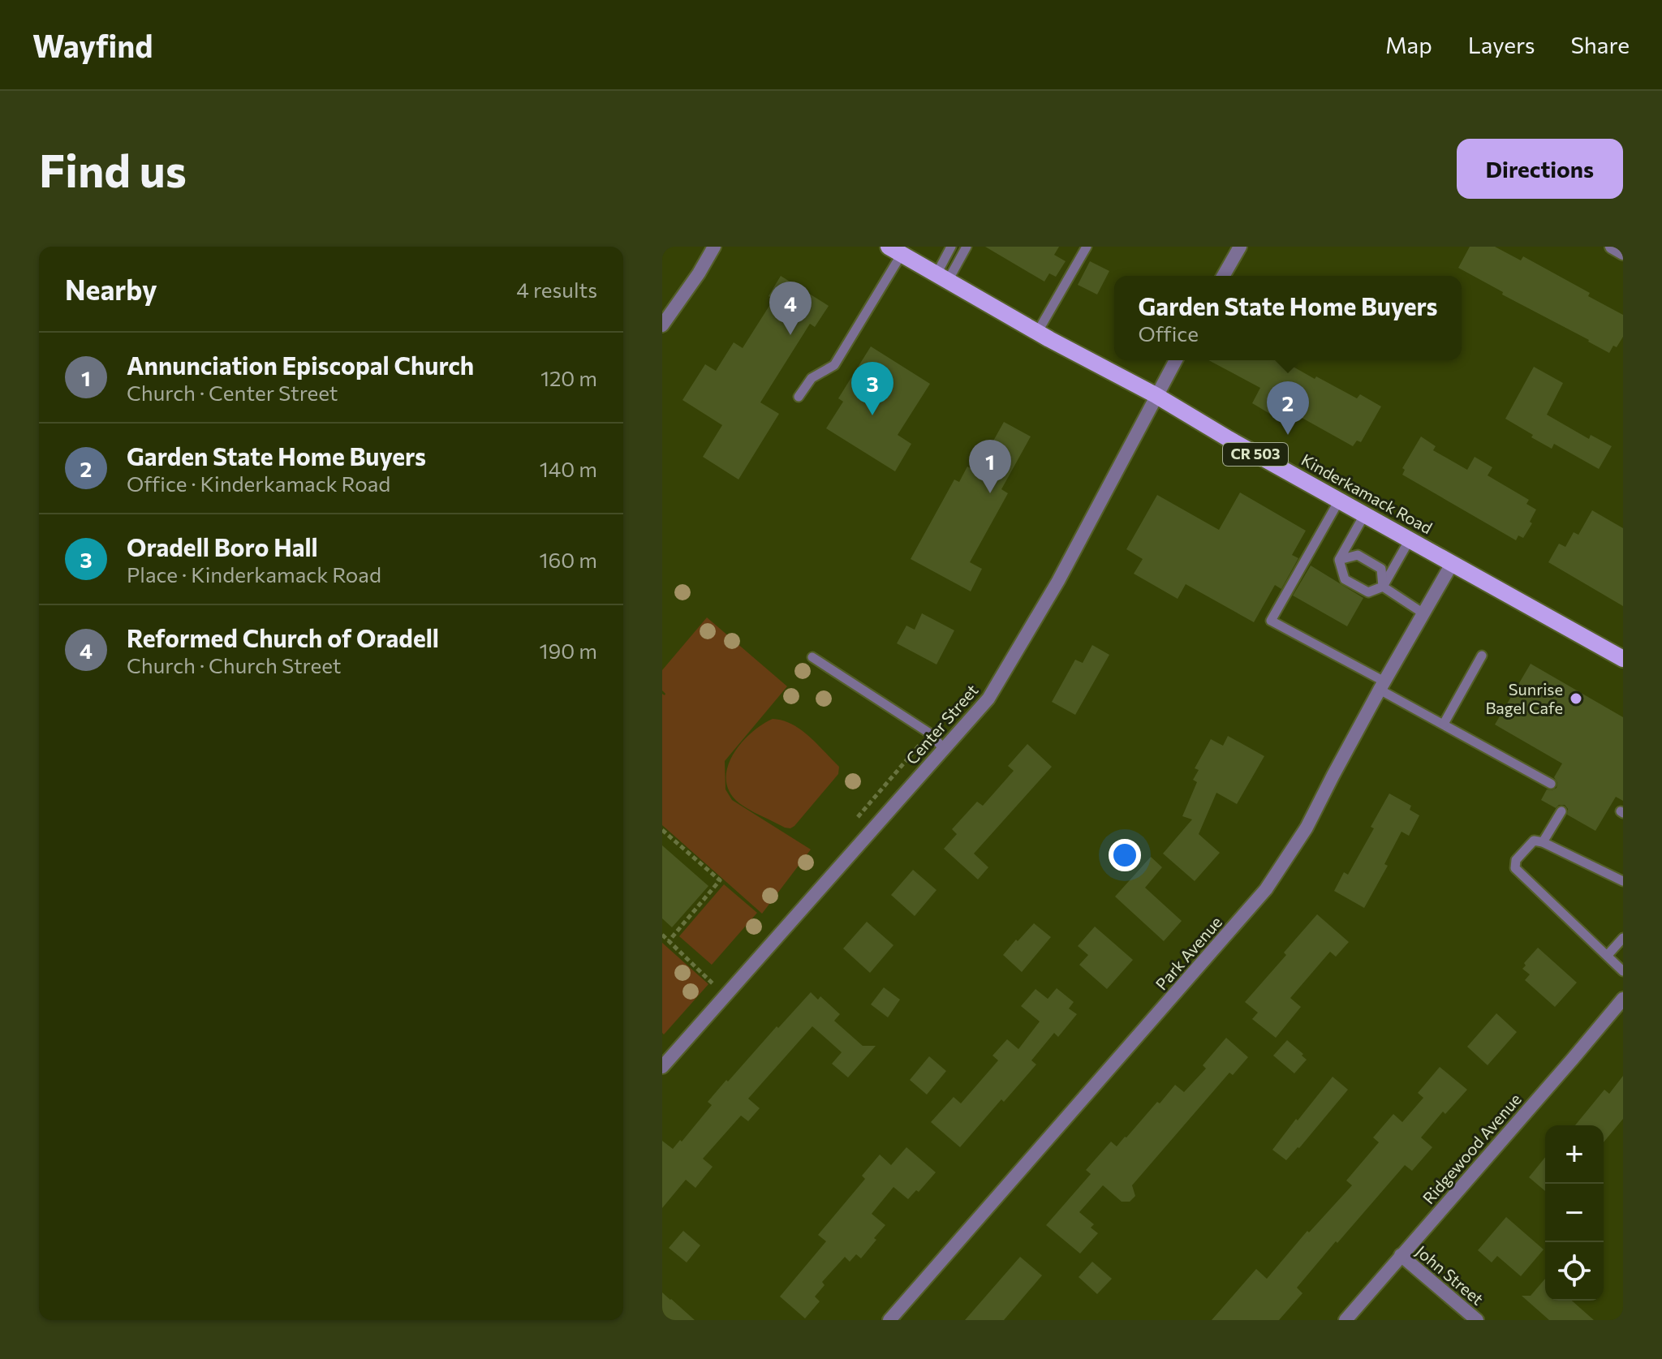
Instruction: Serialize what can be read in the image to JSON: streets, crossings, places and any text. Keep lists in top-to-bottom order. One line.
{"streets":{"main road":["CR 503","Kinderkamack Road"],"street":["Center Street","Park Avenue","Ridgewood Avenue","John Street"]},"crossings":[["Kinderkamack Road","Center Street"],["Kinderkamack Road","Park Avenue"],["Ridgewood Avenue","John Street"]],"places":["Sunrise Bagel Cafe"],"page":{"header":"Wayfind","nav":["Map","Layers","Share"],"buttons":"Directions","title":"Find us","heading":["Nearby","4 results"],"popup":["Garden State Home Buyers","Office"],"pins":["4","3","2","1"],"list":[{"mark":"1","name":"Annunciation Episcopal Church","note":"Church · Center Street","value":"120 m"},{"mark":"2","name":"Garden State Home Buyers","note":"Office · Kinderkamack Road","value":"140 m"},{"mark":"3","name":"Oradell Boro Hall","note":"Place · Kinderkamack Road","value":"160 m"},{"mark":"4","name":"Reformed Church of Oradell","note":"Church · Church Street","value":"190 m"}],"map_buttons":["+","−"]}}
